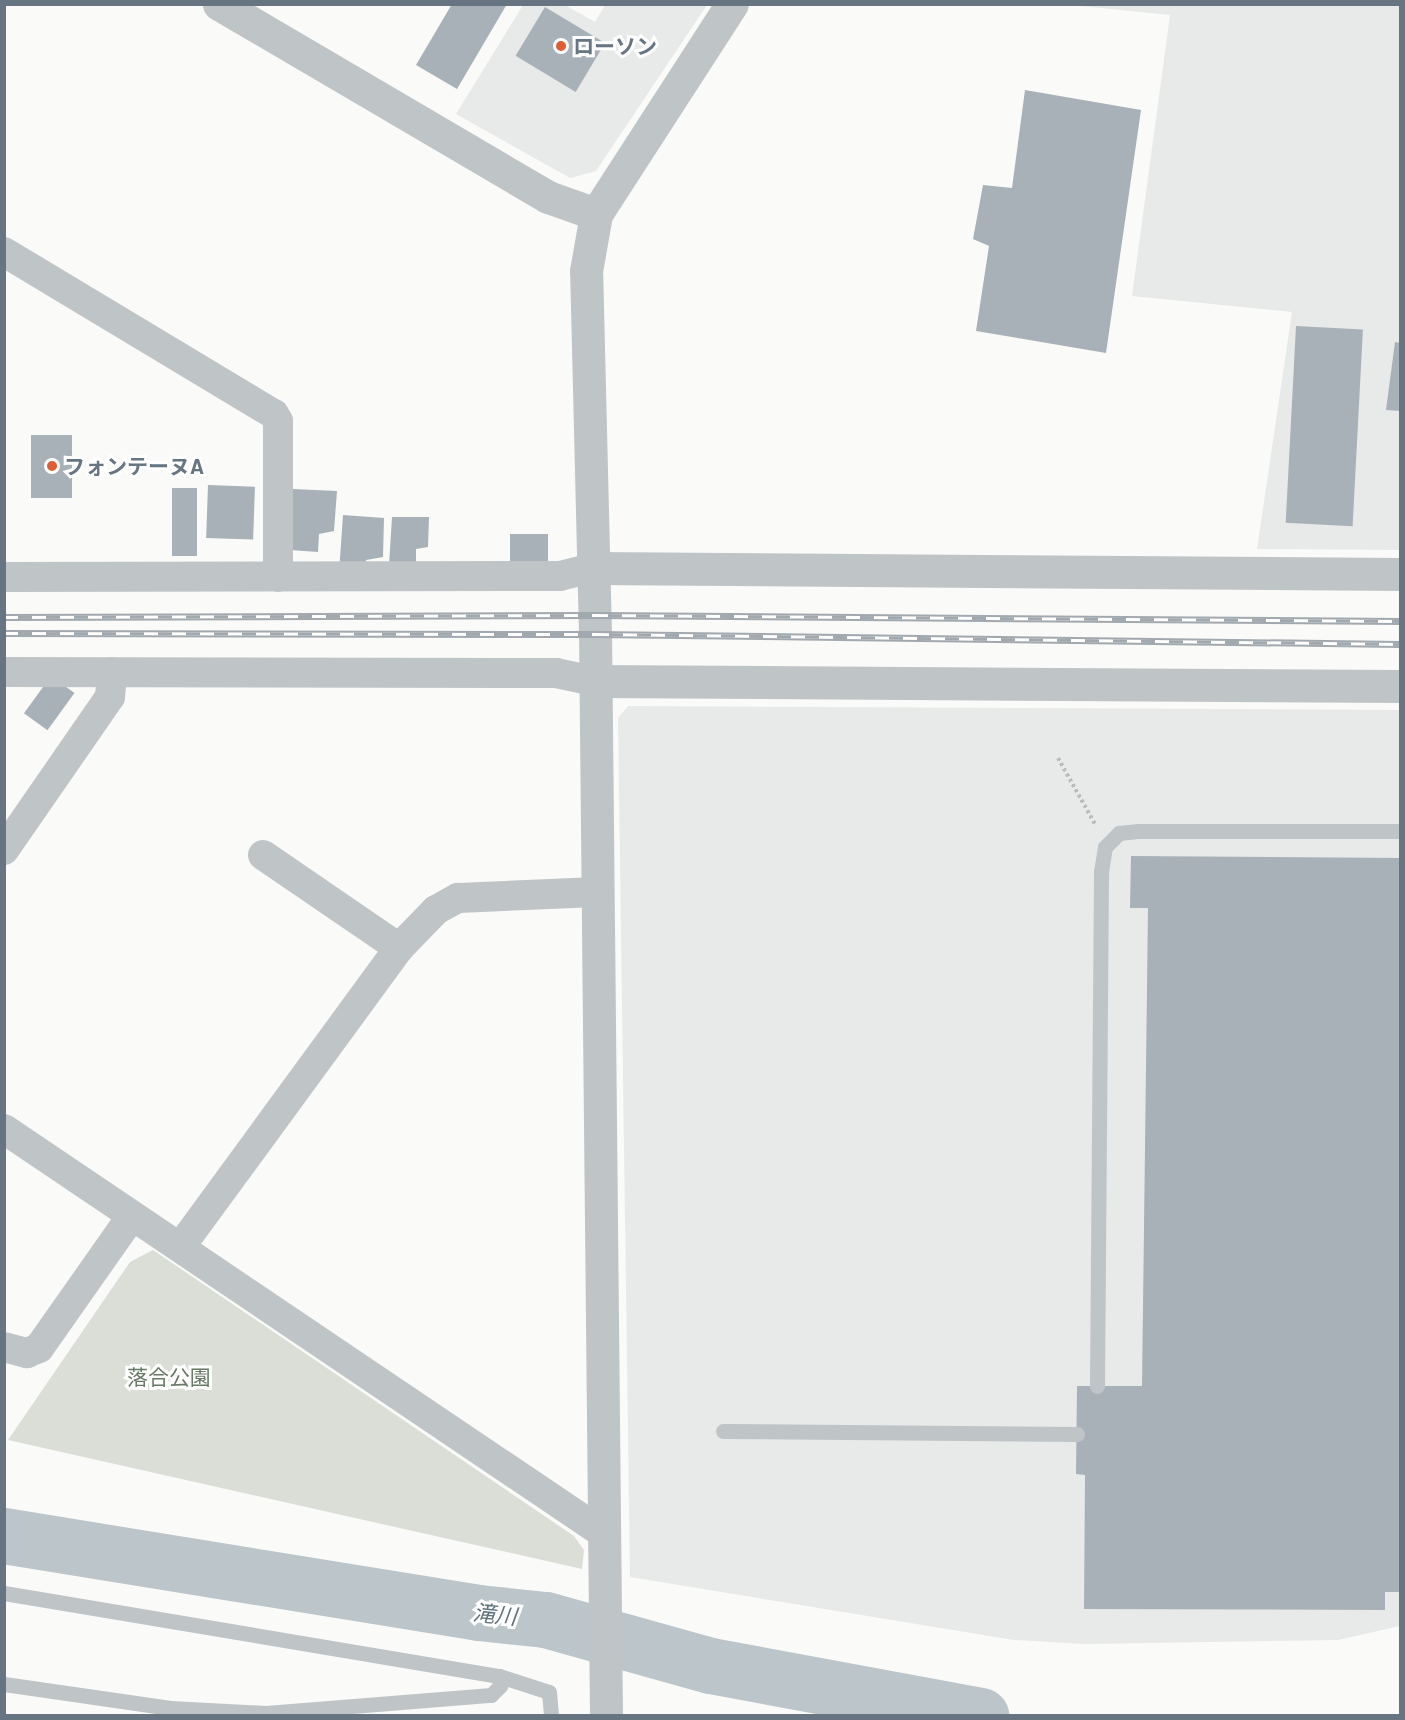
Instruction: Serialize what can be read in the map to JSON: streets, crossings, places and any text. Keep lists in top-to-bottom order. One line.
{"water":["滝川"],"parks":["落合公園"],"places":["ローソン","フォンテーヌA"]}
